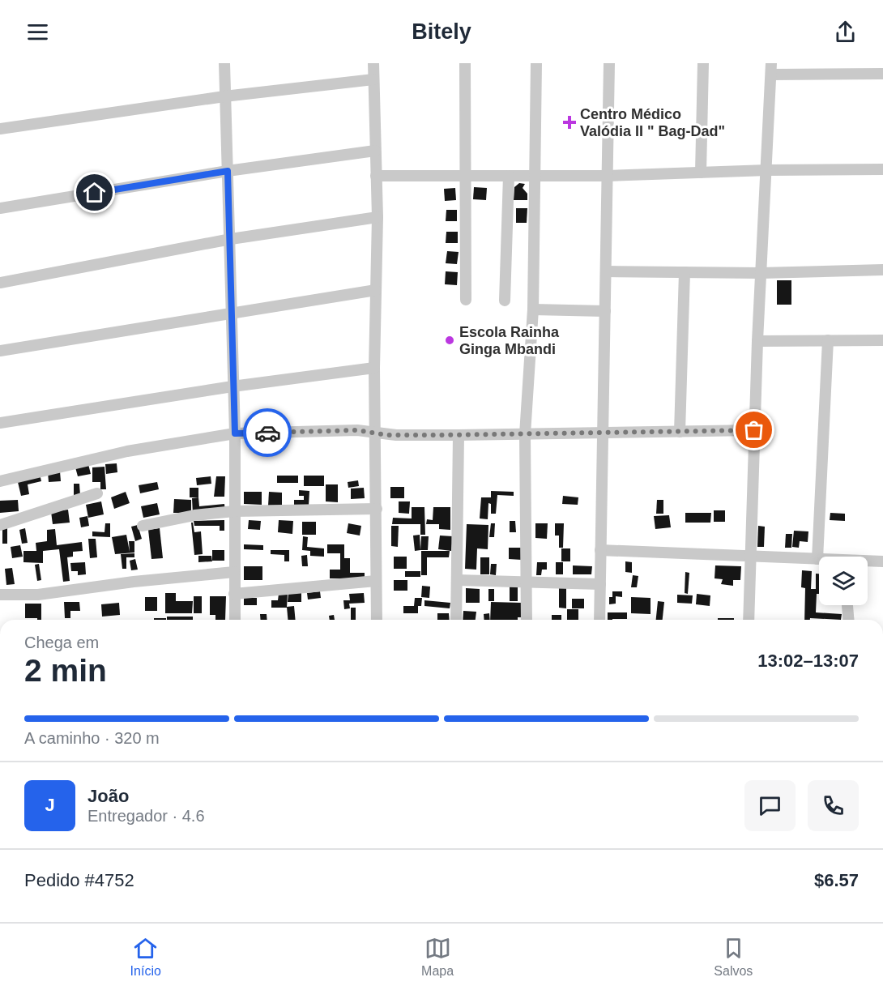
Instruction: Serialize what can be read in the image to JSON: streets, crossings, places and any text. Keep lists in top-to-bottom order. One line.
{"places":{"health":["Centro Médico Valódia II \" Bag-Dad\""],"other":["Escola Rainha Ginga Mbandi"]},"page":{"header":"Bitely","heading":["2 min","Chega em","13:02–13:07"],"panel":["João","Entregador · 4.6","Pedido #4752","$6.57"],"bar":"A caminho · 320 m","round":"J","tabs":["Início","Mapa","Salvos"]}}
